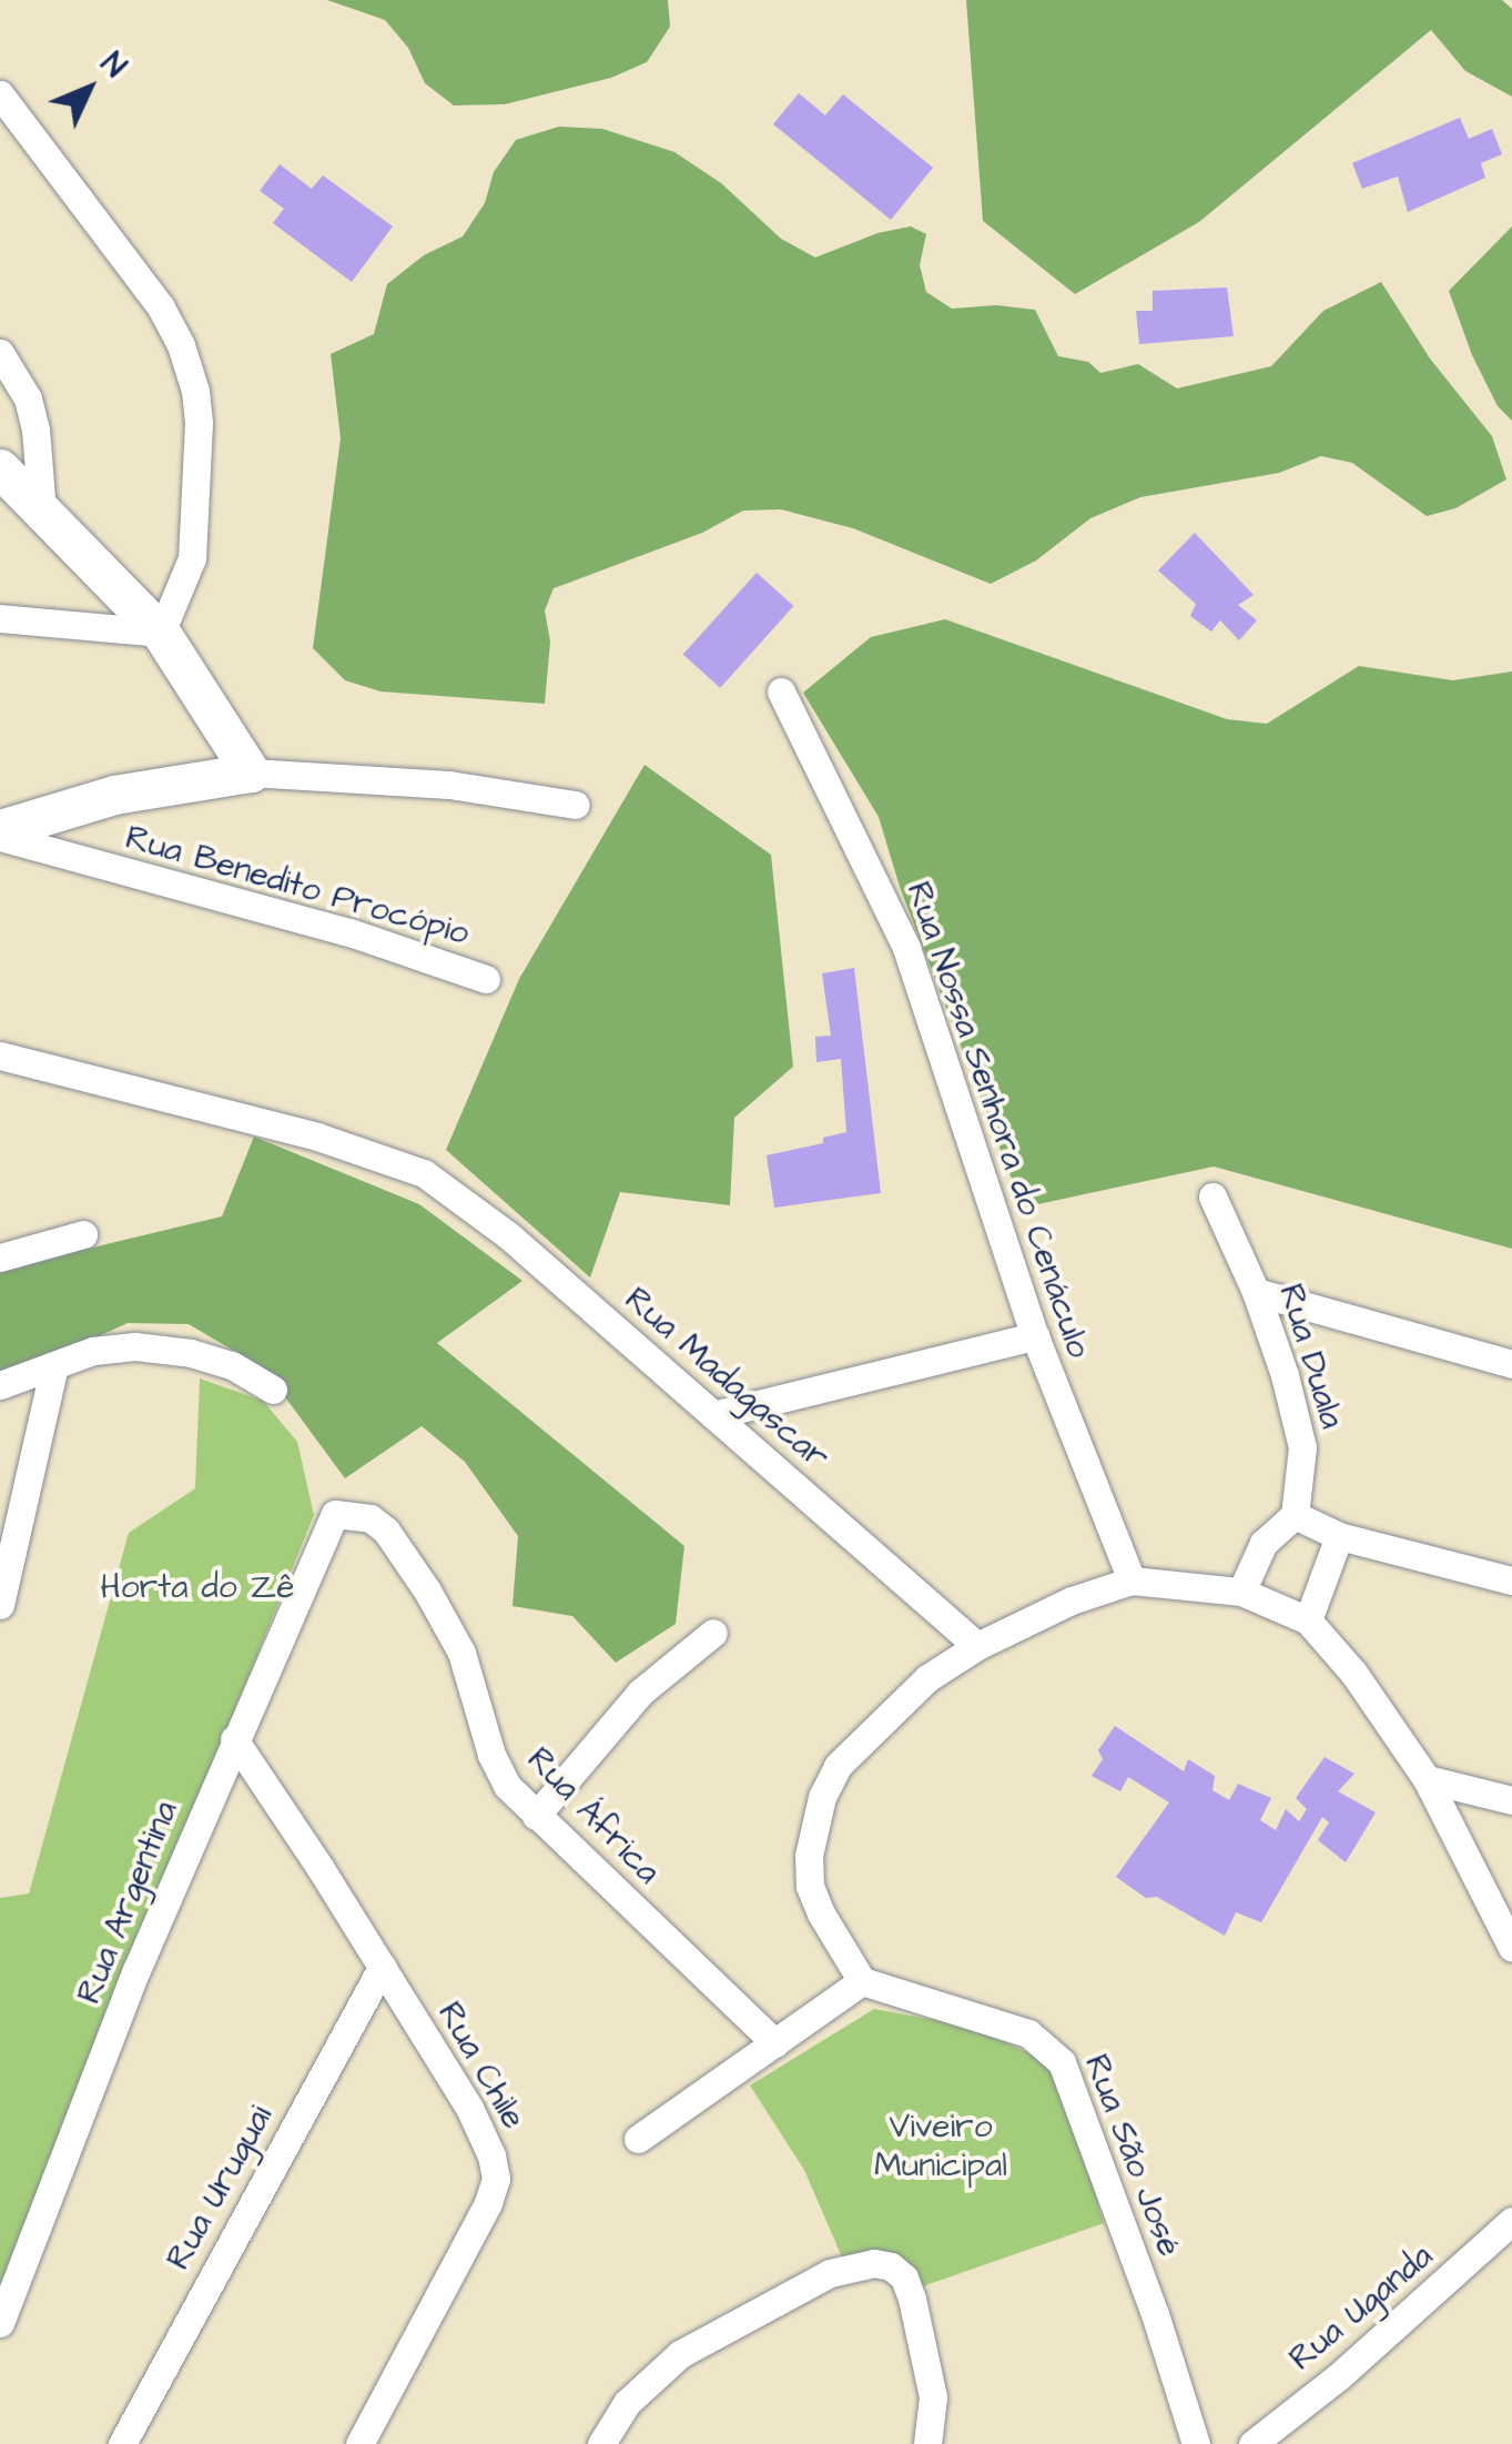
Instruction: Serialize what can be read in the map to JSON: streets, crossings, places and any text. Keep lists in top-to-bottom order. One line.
{"streets":{"street":["Rua Benedito Procópio","Rua Nossa Senhora do Cenáculo","Rua Duala","Rua Madagascar","Rua África","Rua Argentina","Rua Chile","Rua São José","Rua Uruguai","Rua Uganda"]},"crossings":[["Rua África","Rua Argentina"],["Rua Argentina","Rua Chile"],["Rua Chile","Rua Uruguai"]],"parks":["Horta do Zê","Viveiro Municipal"],"north":"top right"}
